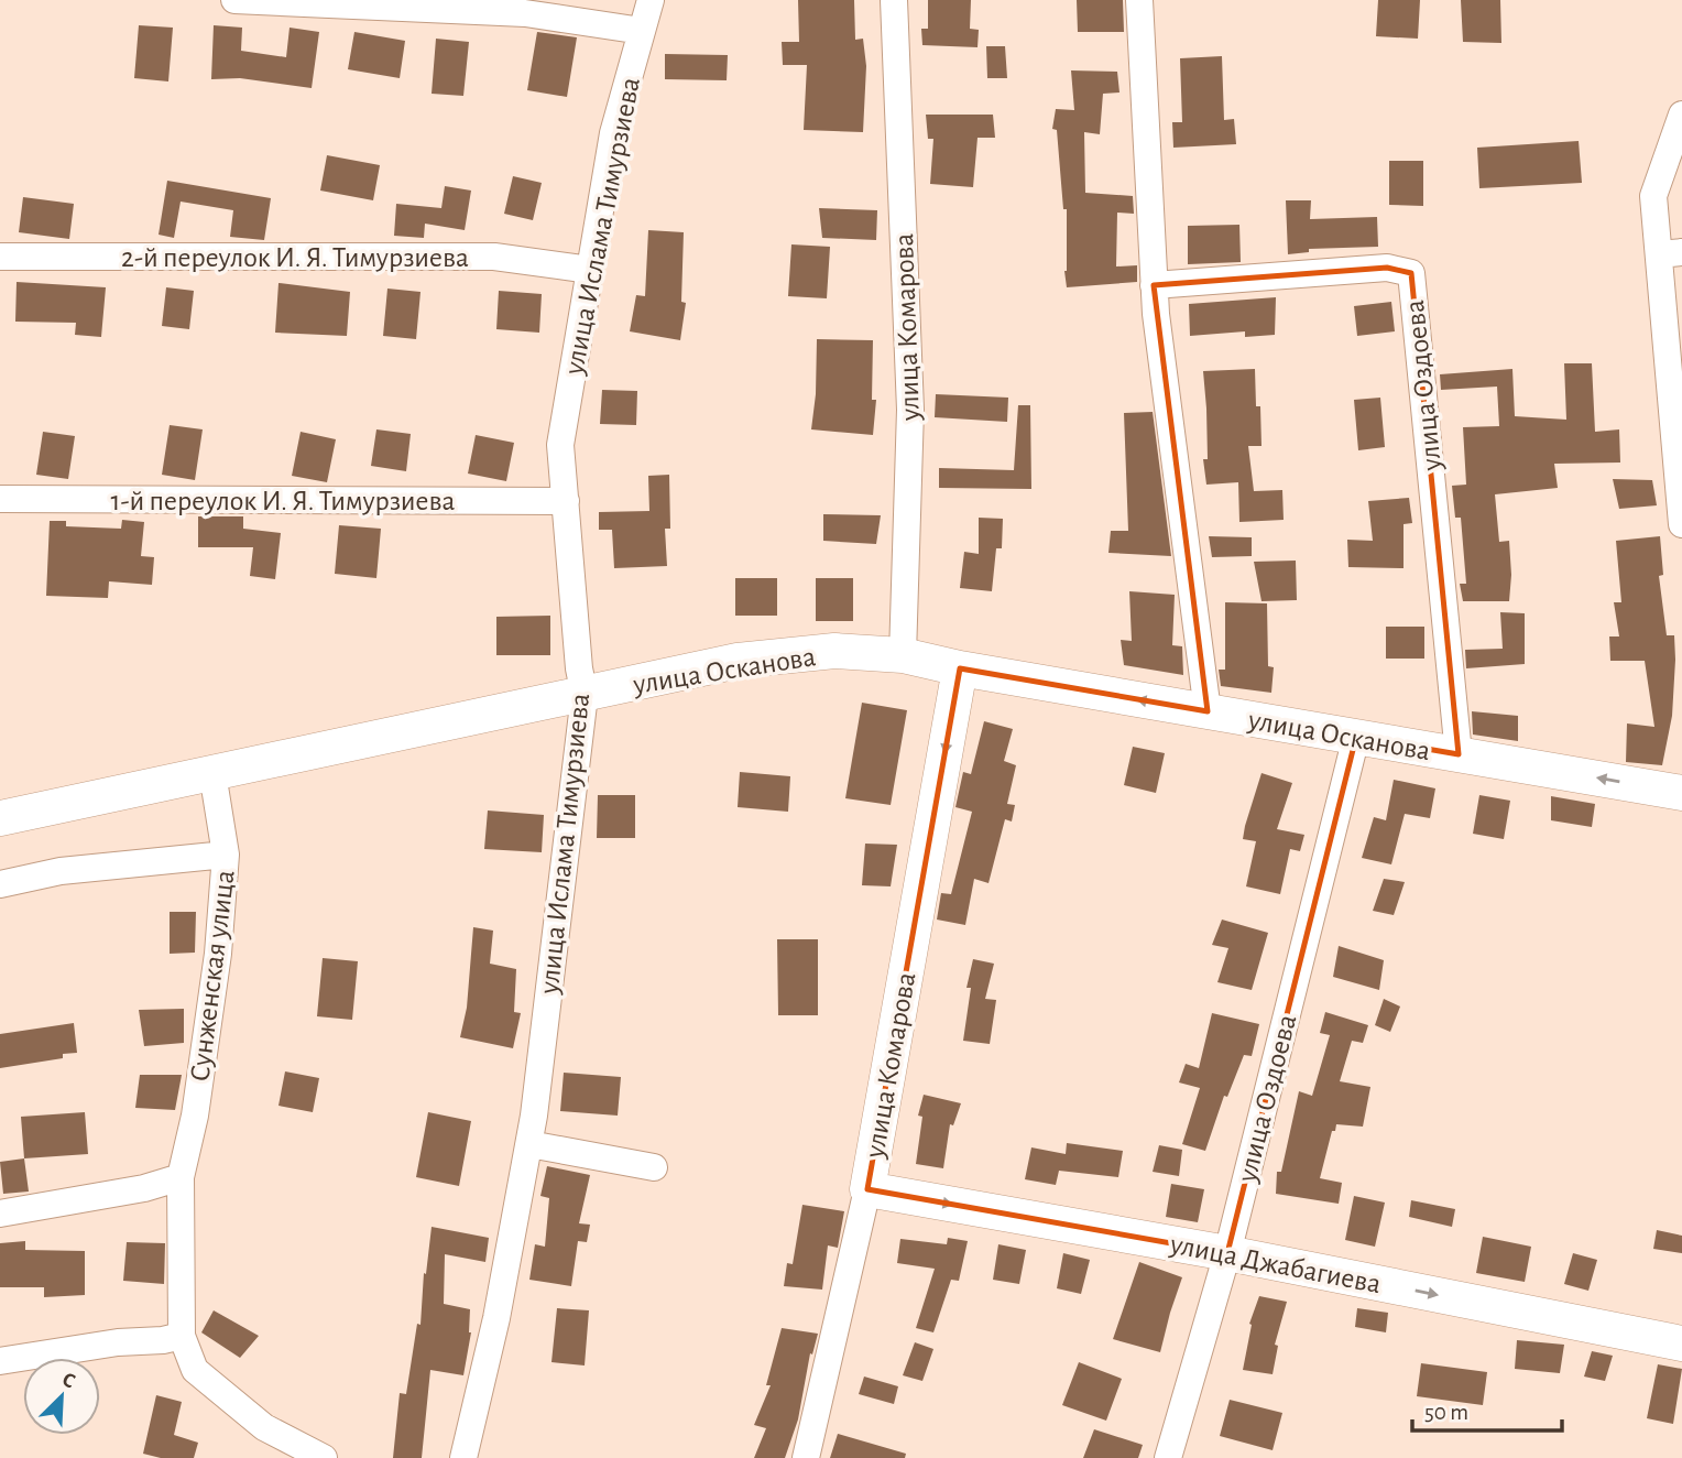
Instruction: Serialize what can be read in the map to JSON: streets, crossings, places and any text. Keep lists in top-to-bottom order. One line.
{"streets":{"main road":["улица Комарова","улица Осканова","улица Джабагиева"],"street":["улица Ислама Тимурзиева","2-й переулок И. Я. Тимурзиева","улица Оздоева","1-й переулок И. Я. Тимурзиева","Сунженская улица"]},"crossings":[["улица Ислама Тимурзиева","2-й переулок И. Я. Тимурзиева"],["улица Ислама Тимурзиева","1-й переулок И. Я. Тимурзиева"],["улица Ислама Тимурзиева","улица Осканова"],["улица Комарова","улица Осканова"],["улица Комарова","улица Джабагиева"],["улица Оздоева","улица Осканова"],["улица Оздоева","улица Джабагиева"],["улица Осканова","Сунженская улица"]],"one_way":["улица Комарова","улица Джабагиева"],"scale_bar":"50 m","north":"top right"}
